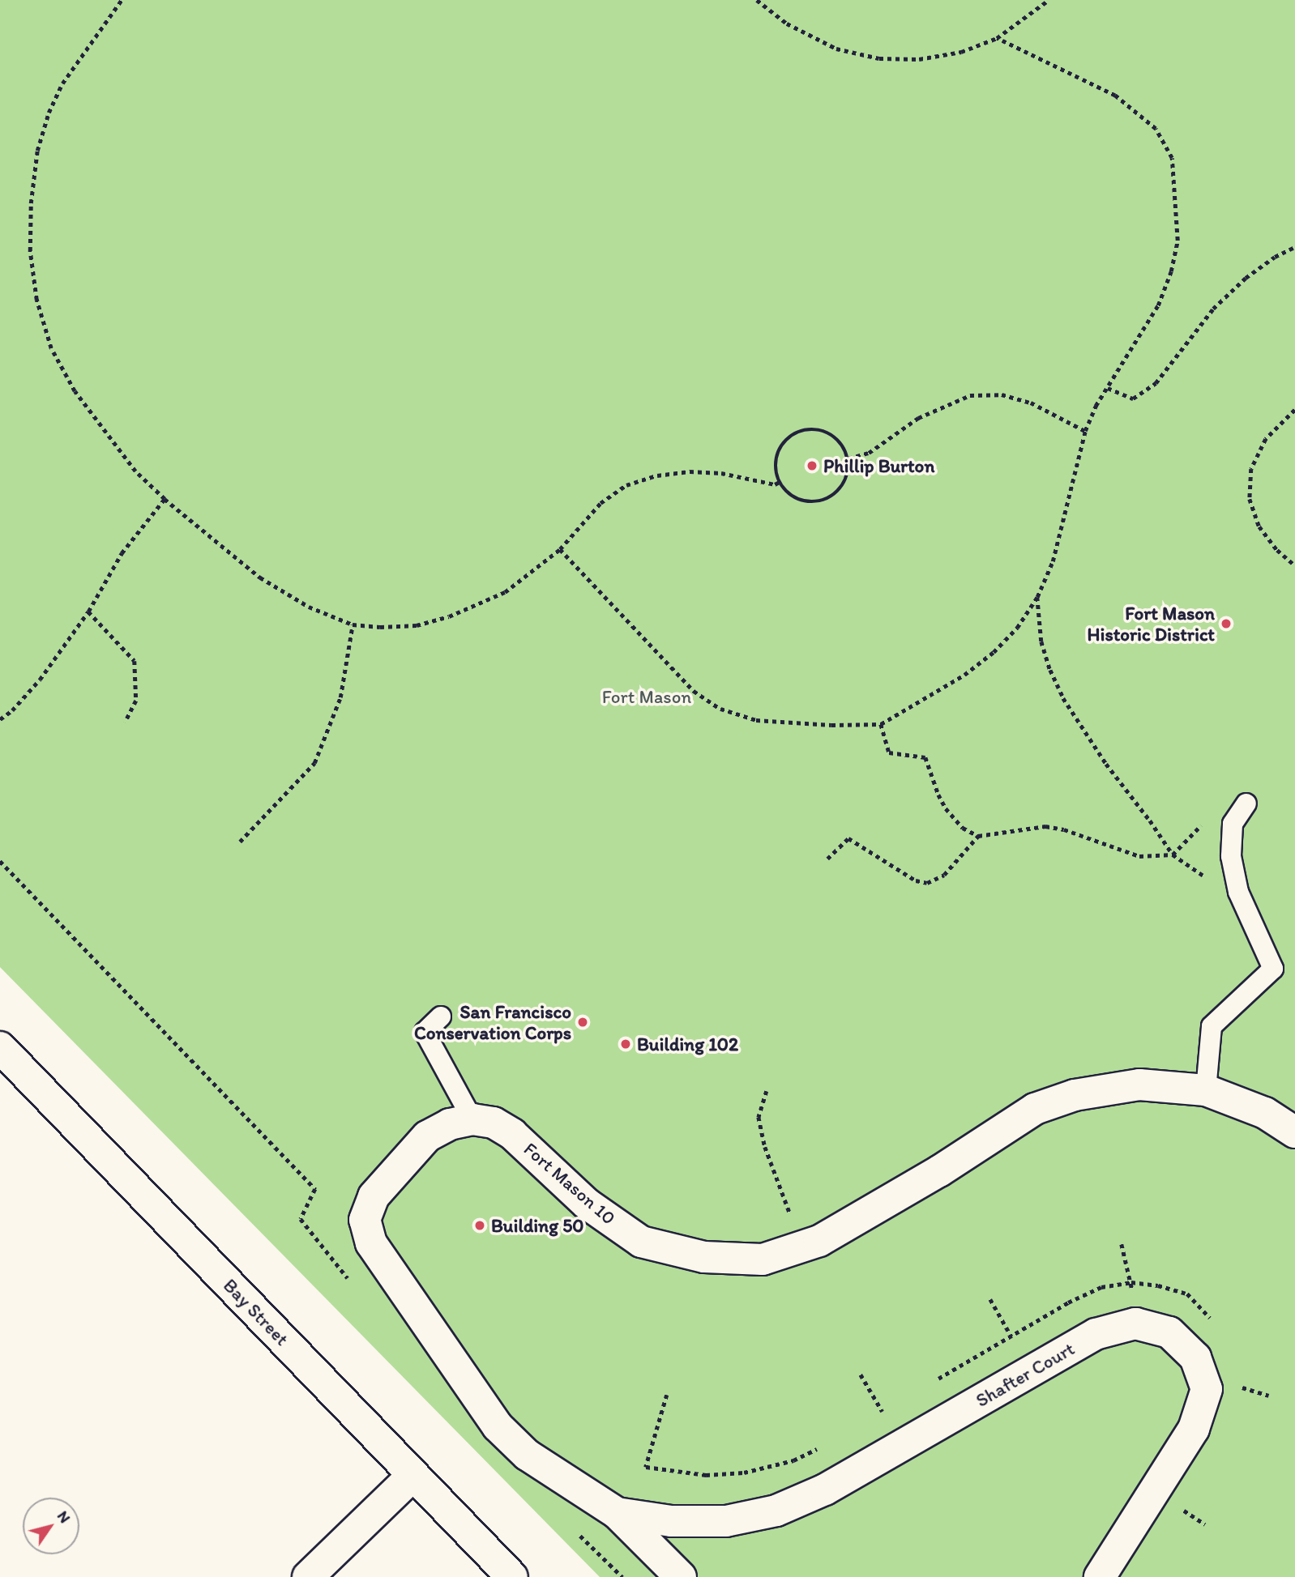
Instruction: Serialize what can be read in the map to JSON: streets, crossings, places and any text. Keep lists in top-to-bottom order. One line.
{"streets":{"street":["Fort Mason 10","Bay Street","Shafter Court"]},"crossings":[["Fort Mason 10","Shafter Court"]],"parks":["Fort Mason"],"places":["Phillip Burton","Fort Mason Historic District","San Francisco Conservation Corps","Building 102","Building 50"],"north":"top right"}
